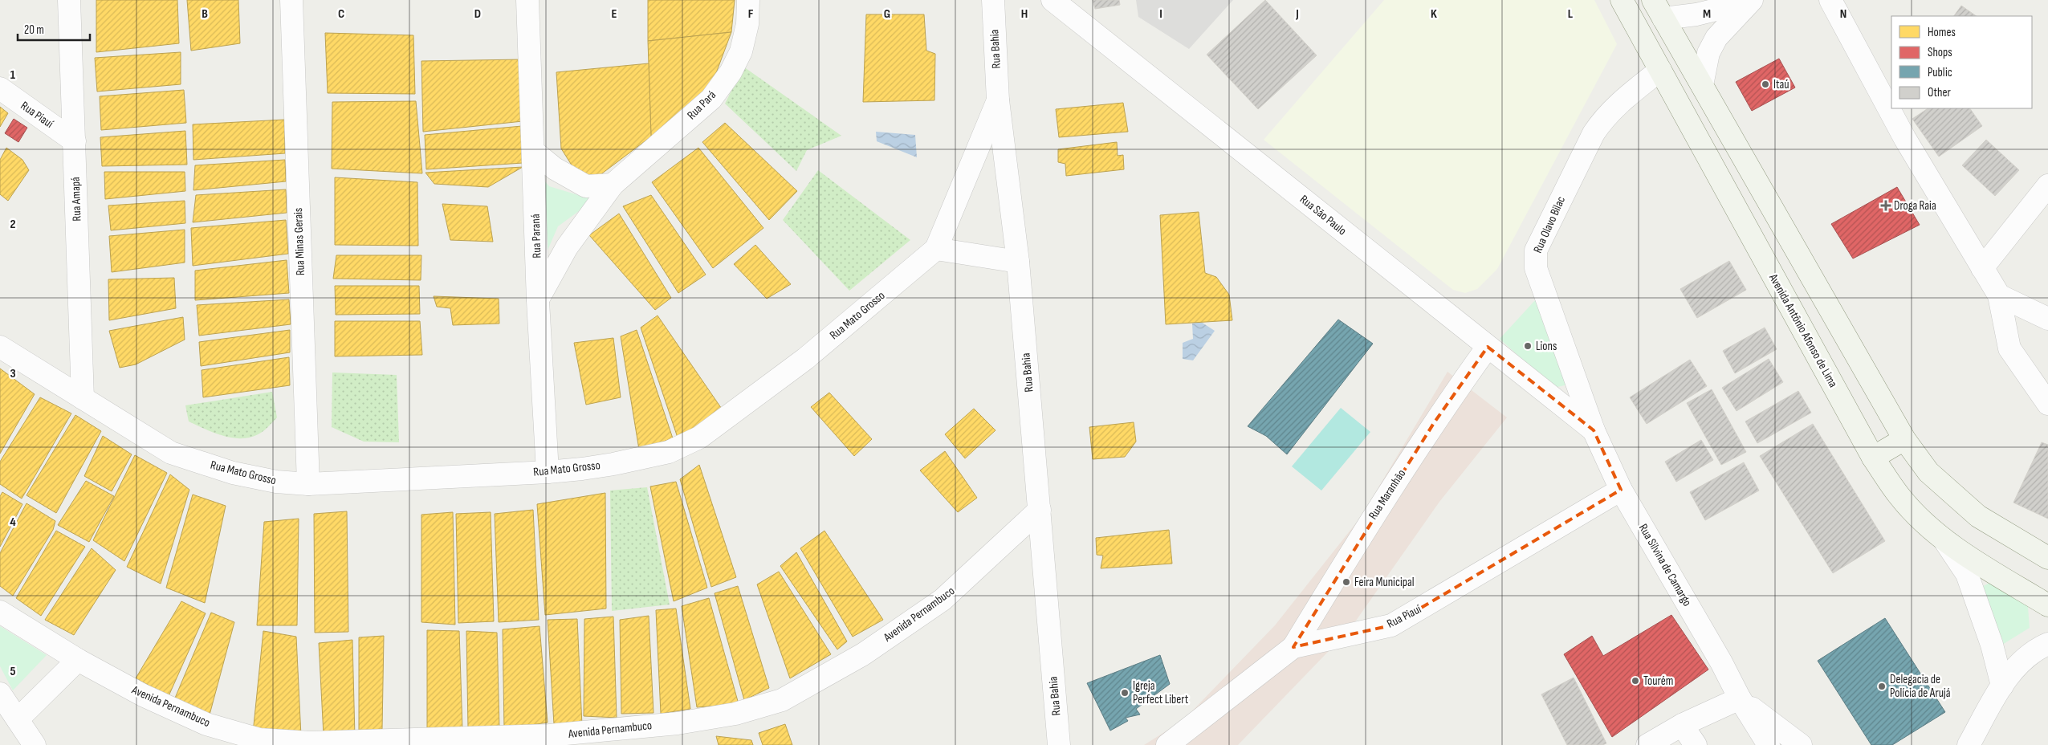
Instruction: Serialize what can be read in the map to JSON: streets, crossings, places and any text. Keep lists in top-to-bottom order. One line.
{"streets":{"main road":["Avenida Antônio Afonso de Lima"],"street":["Rua Bahia","Rua Pará","Rua Piauí","Rua Amapá","Rua São Paulo","Rua Olavo Bilac","Rua Paraná","Rua Minas Gerais","Rua Mato Grosso","Rua Maranhão","Rua Silvina de Camargo","Avenida Pernambuco"]},"crossings":[["Rua Bahia","Rua Mato Grosso"],["Rua Bahia","Avenida Pernambuco"],["Rua Pará","Rua Paraná"],["Rua Piauí","Rua Amapá"],["Rua Piauí","Rua Maranhão"],["Rua Piauí","Rua Silvina de Camargo"],["Rua Amapá","Rua Mato Grosso"],["Rua São Paulo","Rua Olavo Bilac"],["Rua São Paulo","Rua Maranhão"],["Rua São Paulo","Rua Silvina de Camargo"],["Rua Olavo Bilac","Avenida Antônio Afonso de Lima"],["Rua Olavo Bilac","Rua Silvina de Camargo"],["Rua Paraná","Rua Mato Grosso"],["Rua Minas Gerais","Rua Mato Grosso"]],"places":{"other":["Itaú","Lions","Feira Municipal","Tourém","Delegacia de Polícia de Arujá","Igreja Perfect Libert"],"health":["Droga Raia"]},"legend":["Homes","Shops","Public","Other"],"scale_bar":"20 m","grid":{"columns":["B","C","D","E","F","G","H","I","J","K","L","M","N"],"rows":["1","2","3","4","5"]}}
